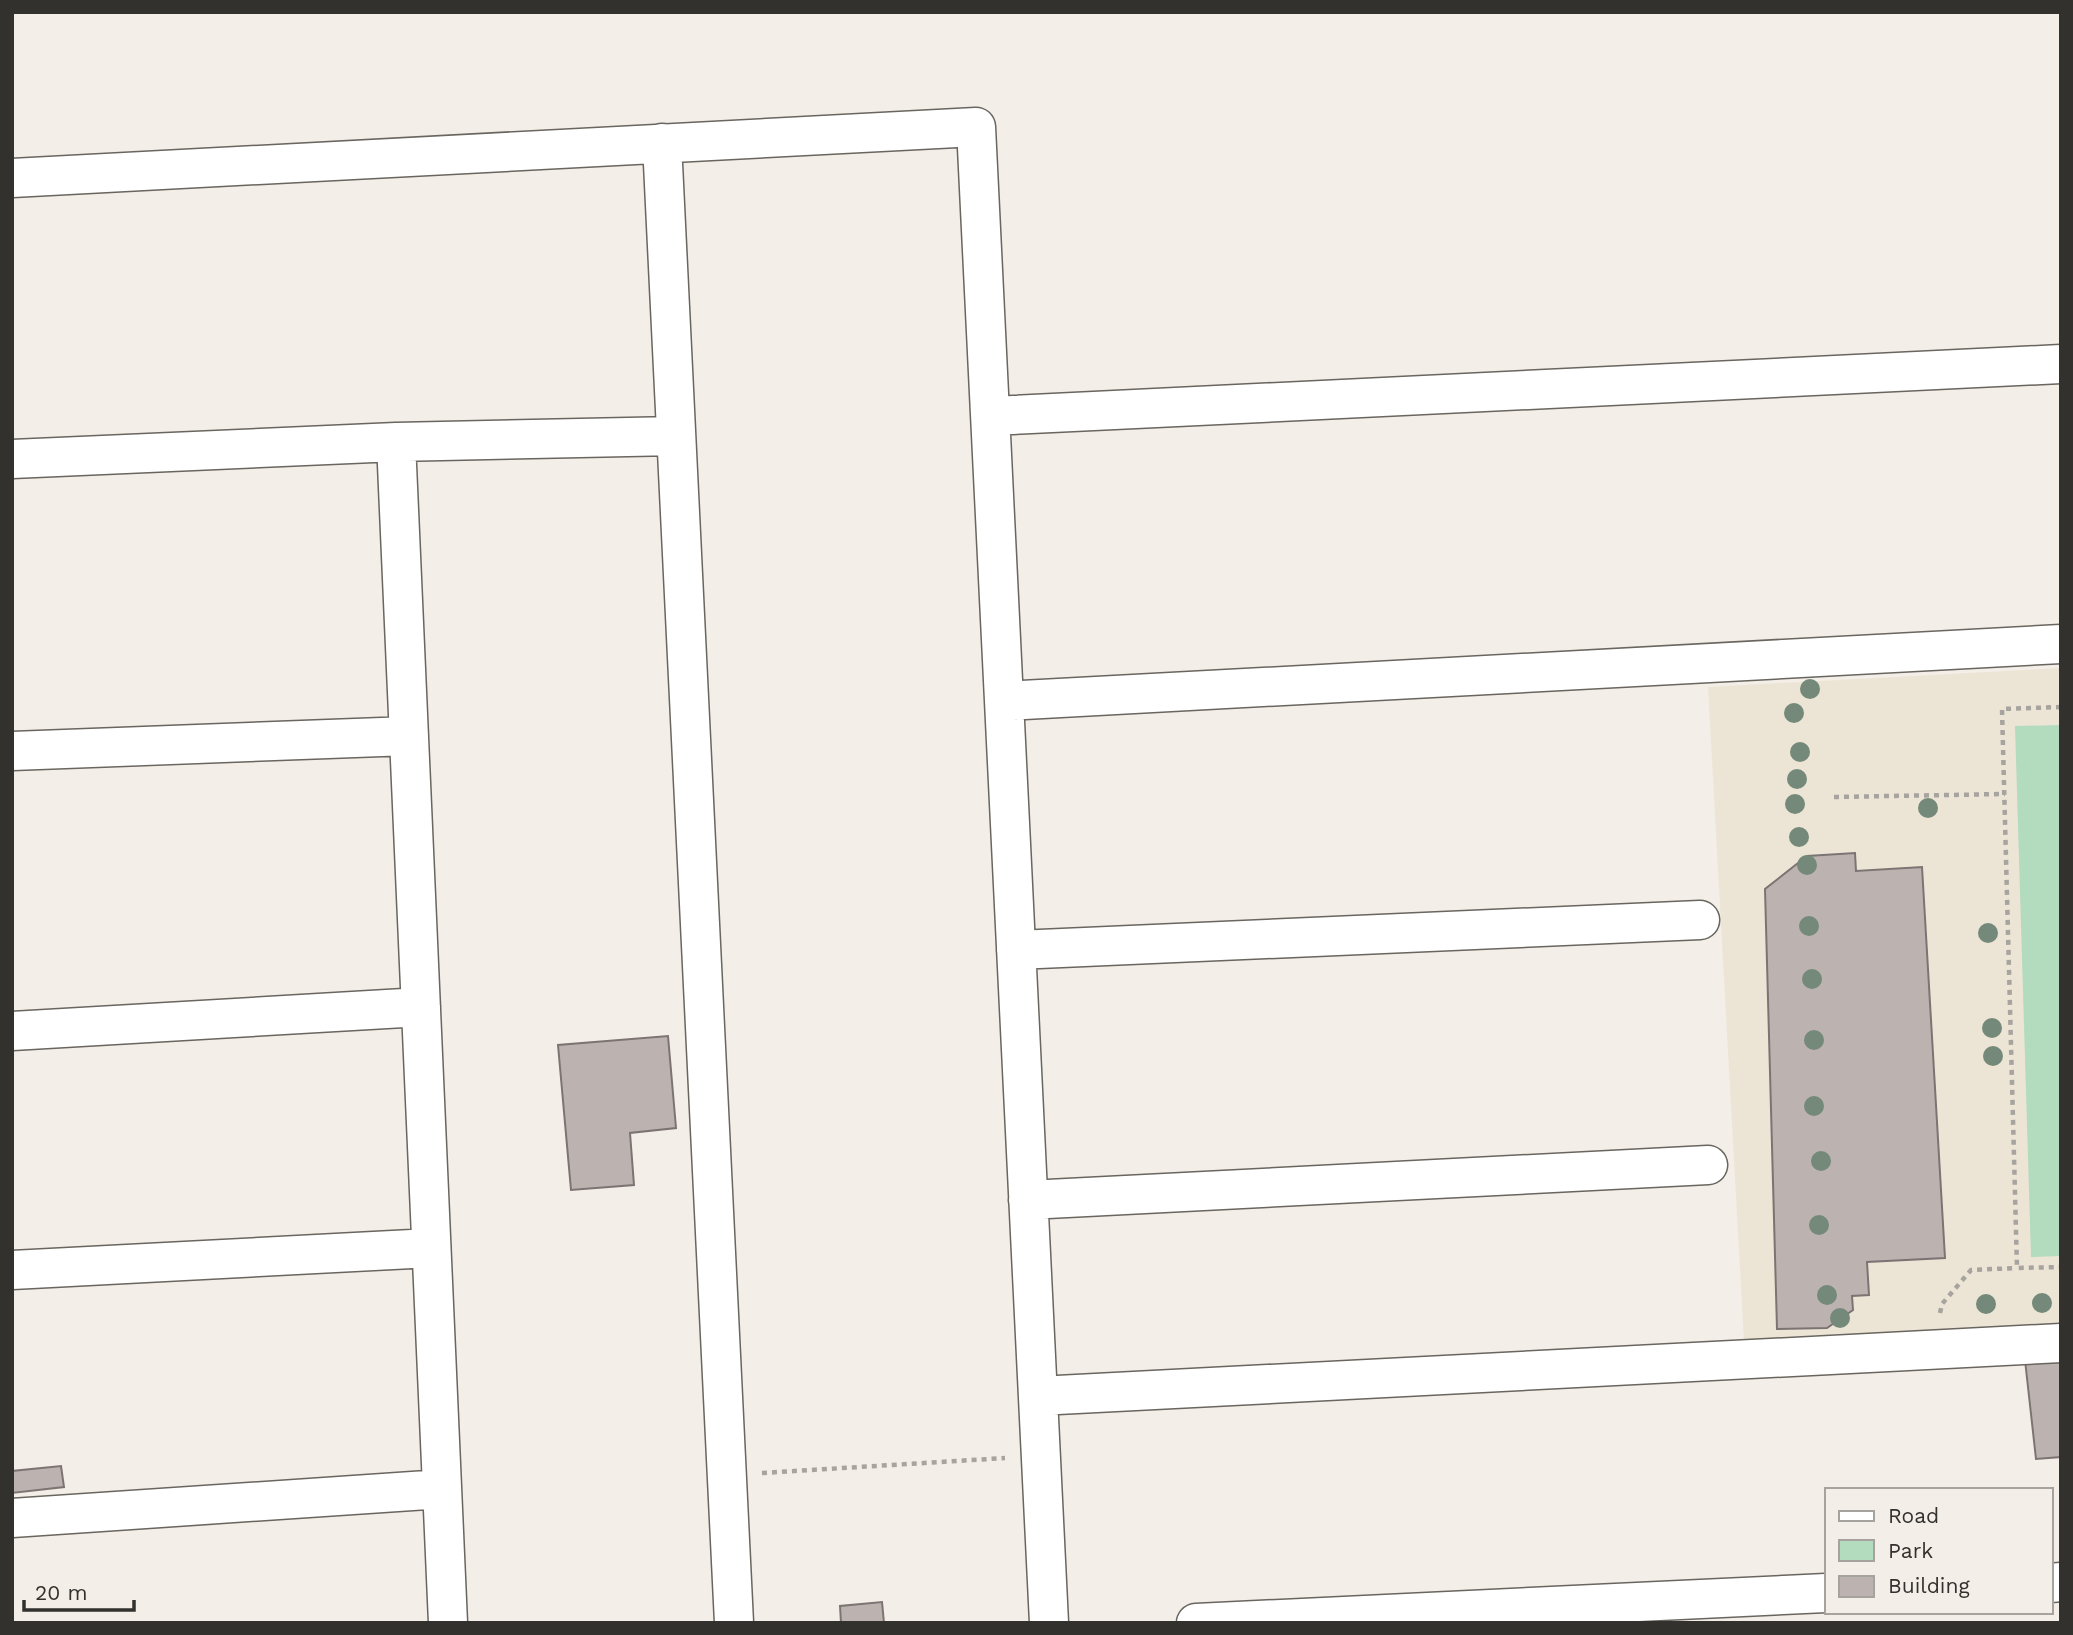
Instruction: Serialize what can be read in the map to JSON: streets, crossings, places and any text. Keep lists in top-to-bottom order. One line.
{"legend":["Road","Park","Building"],"scale_bar":"20 m"}
